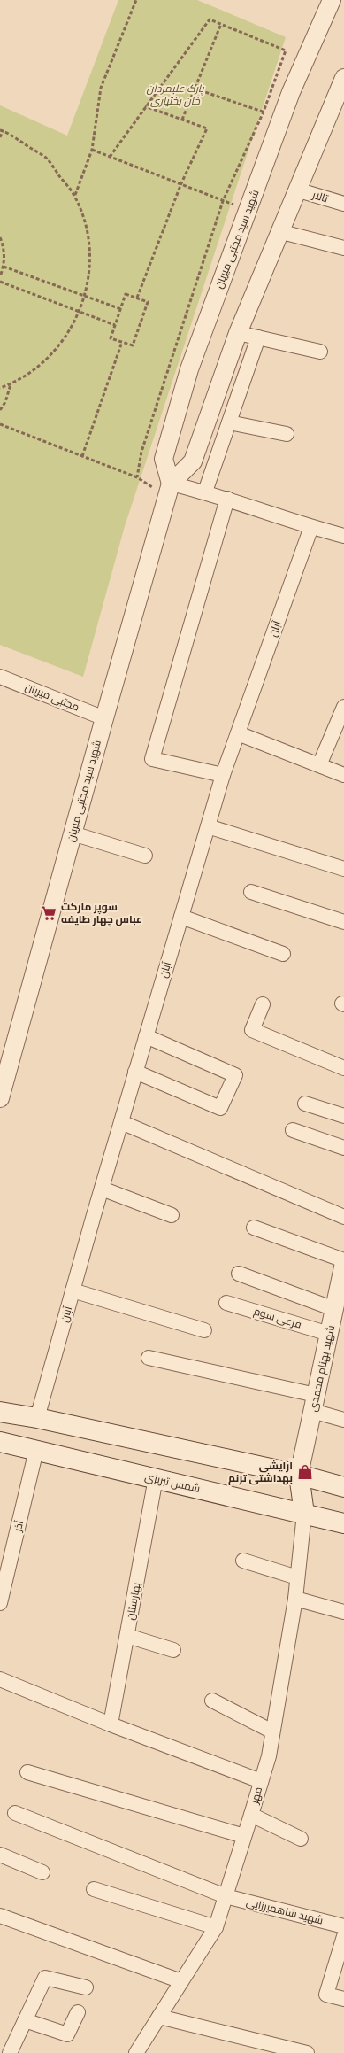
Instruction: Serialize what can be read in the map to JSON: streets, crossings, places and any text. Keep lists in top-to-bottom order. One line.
{"streets":{"main road":["شمس تبریزی"],"street":["تالار","شهید سید مجتبی میریان","آبان","مجتبی میریان","فرعی سوم","شهید بهنام محمدی","آذر","بهارستان","مهر","شهید شاهمیرزایی"]},"crossings":[["تالار","شهید سید مجتبی میریان"],["شهید سید مجتبی میریان","مجتبی میریان"],["فرعی سوم","شهید بهنام محمدی"],["شمس تبریزی","آذر"],["شمس تبریزی","بهارستان"],["شمس تبریزی","مهر"],["مهر","شهید شاهمیرزایی"]],"parks":["پارک علیمردان خان بختیاری"],"places":{"supermarket":["سوپر مارکت عباس چهار طایفه"],"shop":["آرایشی بهداشتی ترنم"]}}
